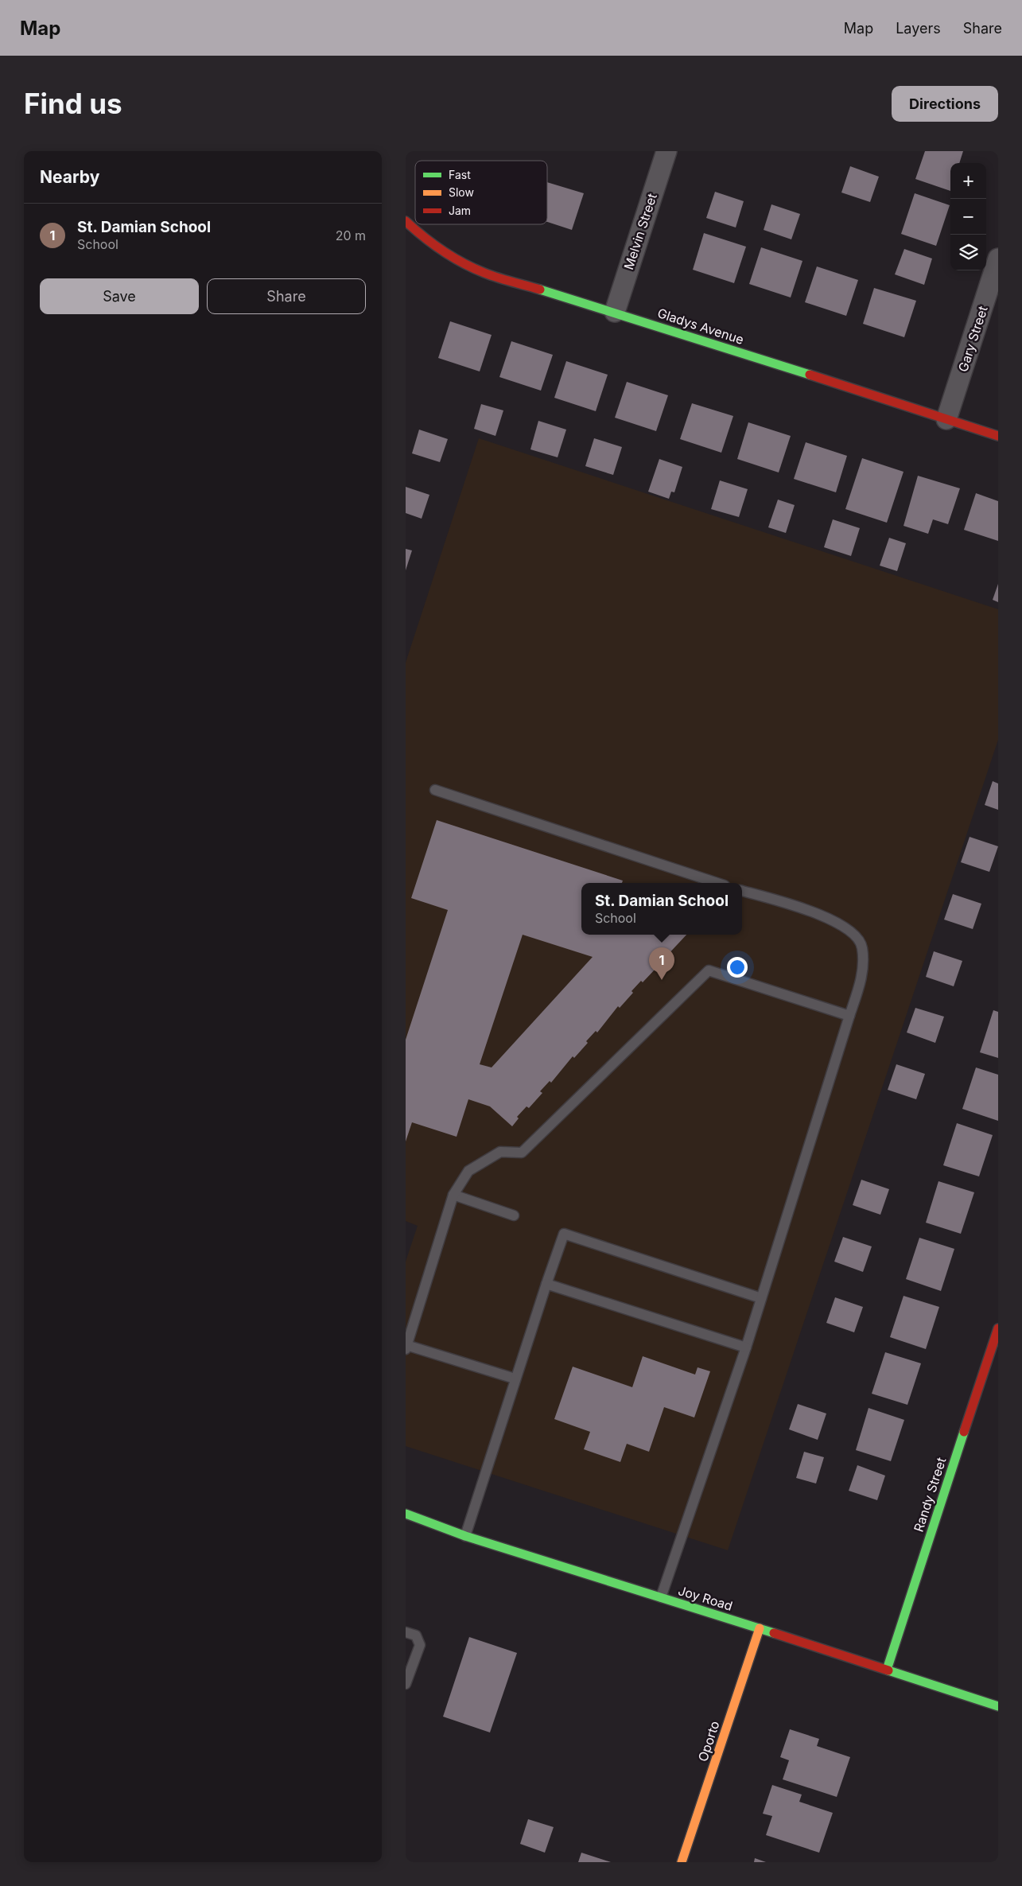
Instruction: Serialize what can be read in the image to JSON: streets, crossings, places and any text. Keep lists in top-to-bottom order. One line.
{"streets":{"street":["Melvin Street","Gladys Avenue","Gary Street","Randy Street","Joy Road","Oporto"]},"crossings":[["Melvin Street","Gladys Avenue"],["Gladys Avenue","Gary Street"],["Randy Street","Joy Road"],["Joy Road","Oporto"]],"legend":["Fast","Slow","Jam"],"page":{"header":"Map","nav":["Map","Layers","Share"],"buttons":["Directions",["Save","Share"]],"title":"Find us","heading":"Nearby","map_buttons":["+","−"],"list":[{"mark":"1","name":"St. Damian School","note":"School","value":"20 m"}],"popup":["St. Damian School","School"],"pins":"1"}}
